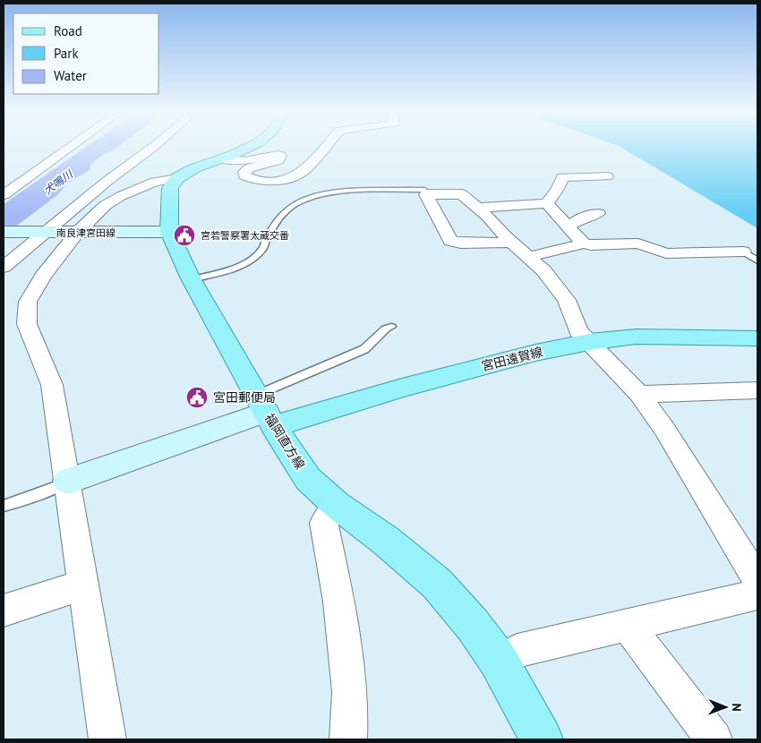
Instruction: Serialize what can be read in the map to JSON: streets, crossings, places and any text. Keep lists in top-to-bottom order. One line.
{"streets":{"main road":["南良津宮田線","宮田遠賀線","福岡直方線"]},"crossings":[["南良津宮田線","福岡直方線"],["宮田遠賀線","福岡直方線"]],"water":["犬鳴川"],"places":{"public building":["宮若警察署太蔵交番","宮田郵便局"]},"legend":["Road","Park","Water"],"north":"right"}
